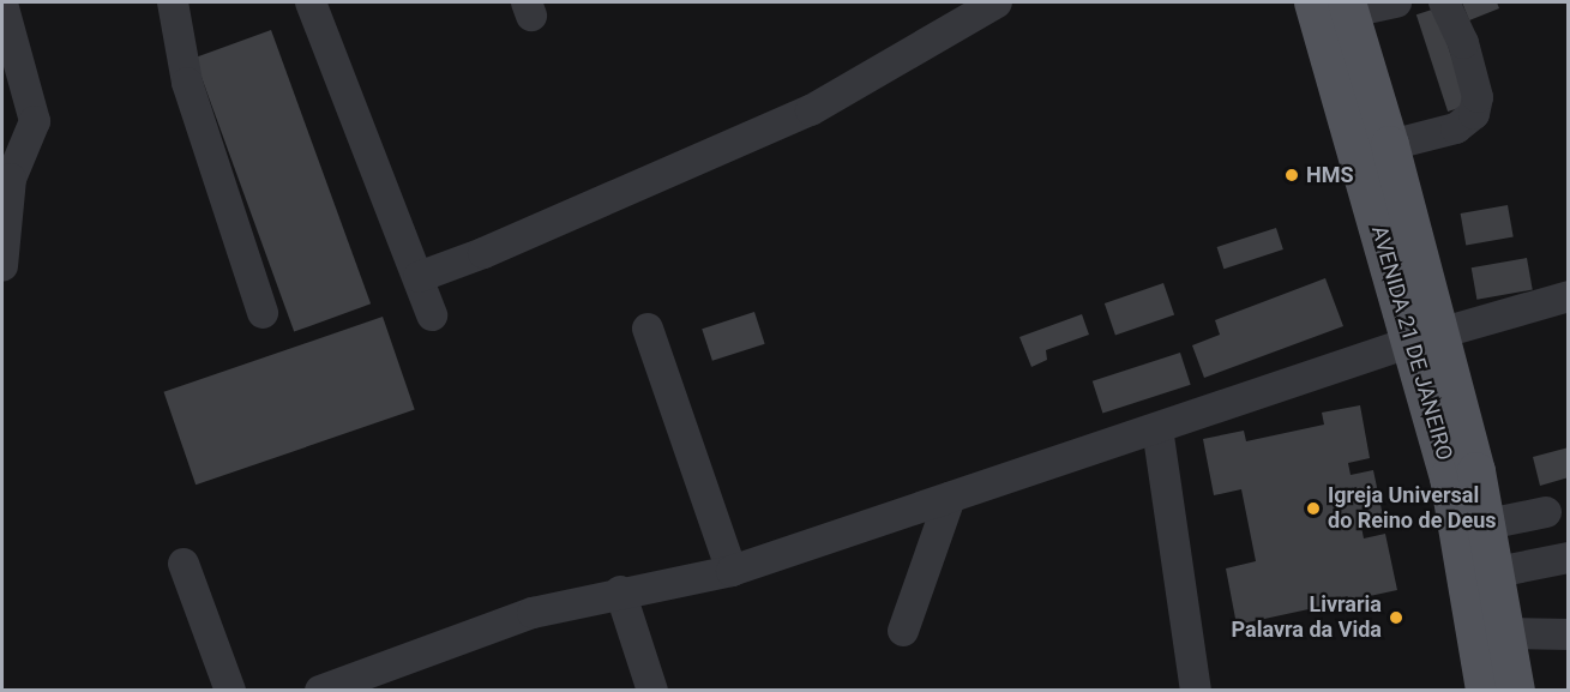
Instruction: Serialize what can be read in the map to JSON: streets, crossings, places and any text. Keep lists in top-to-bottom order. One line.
{"streets":{"main road":["AVENIDA 21 DE JANEIRO"]},"places":["HMS","Igreja Universal do Reino de Deus","Livraria Palavra da Vida"]}
